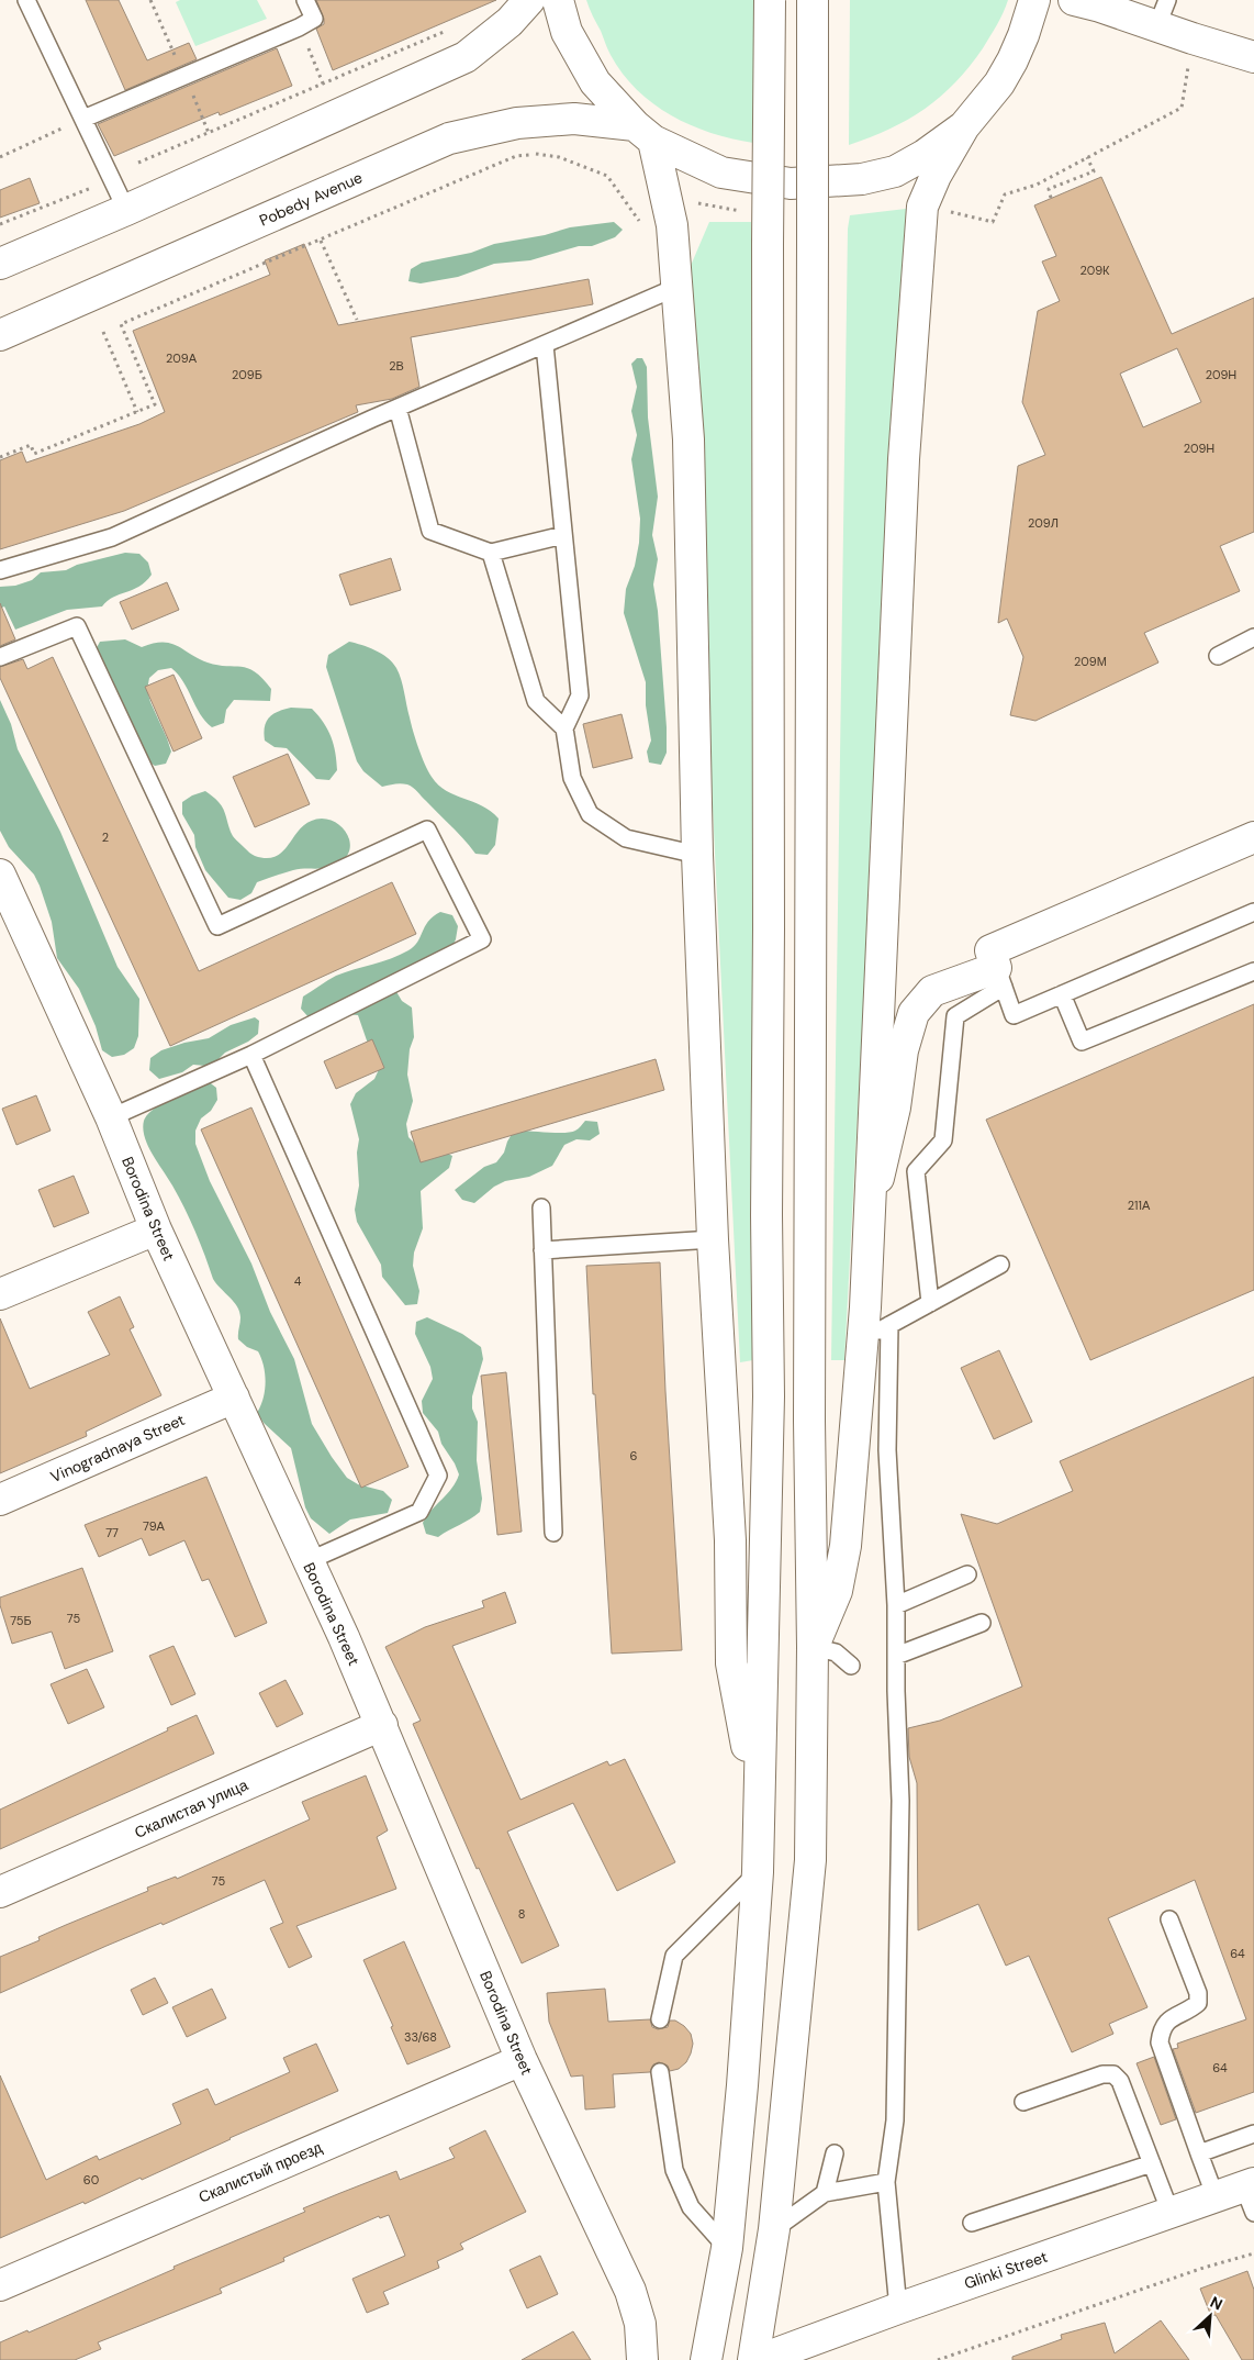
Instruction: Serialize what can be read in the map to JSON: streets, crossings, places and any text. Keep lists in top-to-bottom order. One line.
{"streets":{"main road":["Pobedy Avenue","Borodina Street","Vinogradnaya Street","Скалистая улица","Скалистый проезд","Glinki Street"]},"crossings":[["Borodina Street","Vinogradnaya Street"],["Borodina Street","Скалистая улица"],["Borodina Street","Скалистый проезд"]],"house_numbers":["209К","209А","2В","209Б","209Н","209Н","209Л","209М","2","211А","4","6","79А","77","75","75Б","75","8","64","33/68","64","60"],"north":"top right"}
